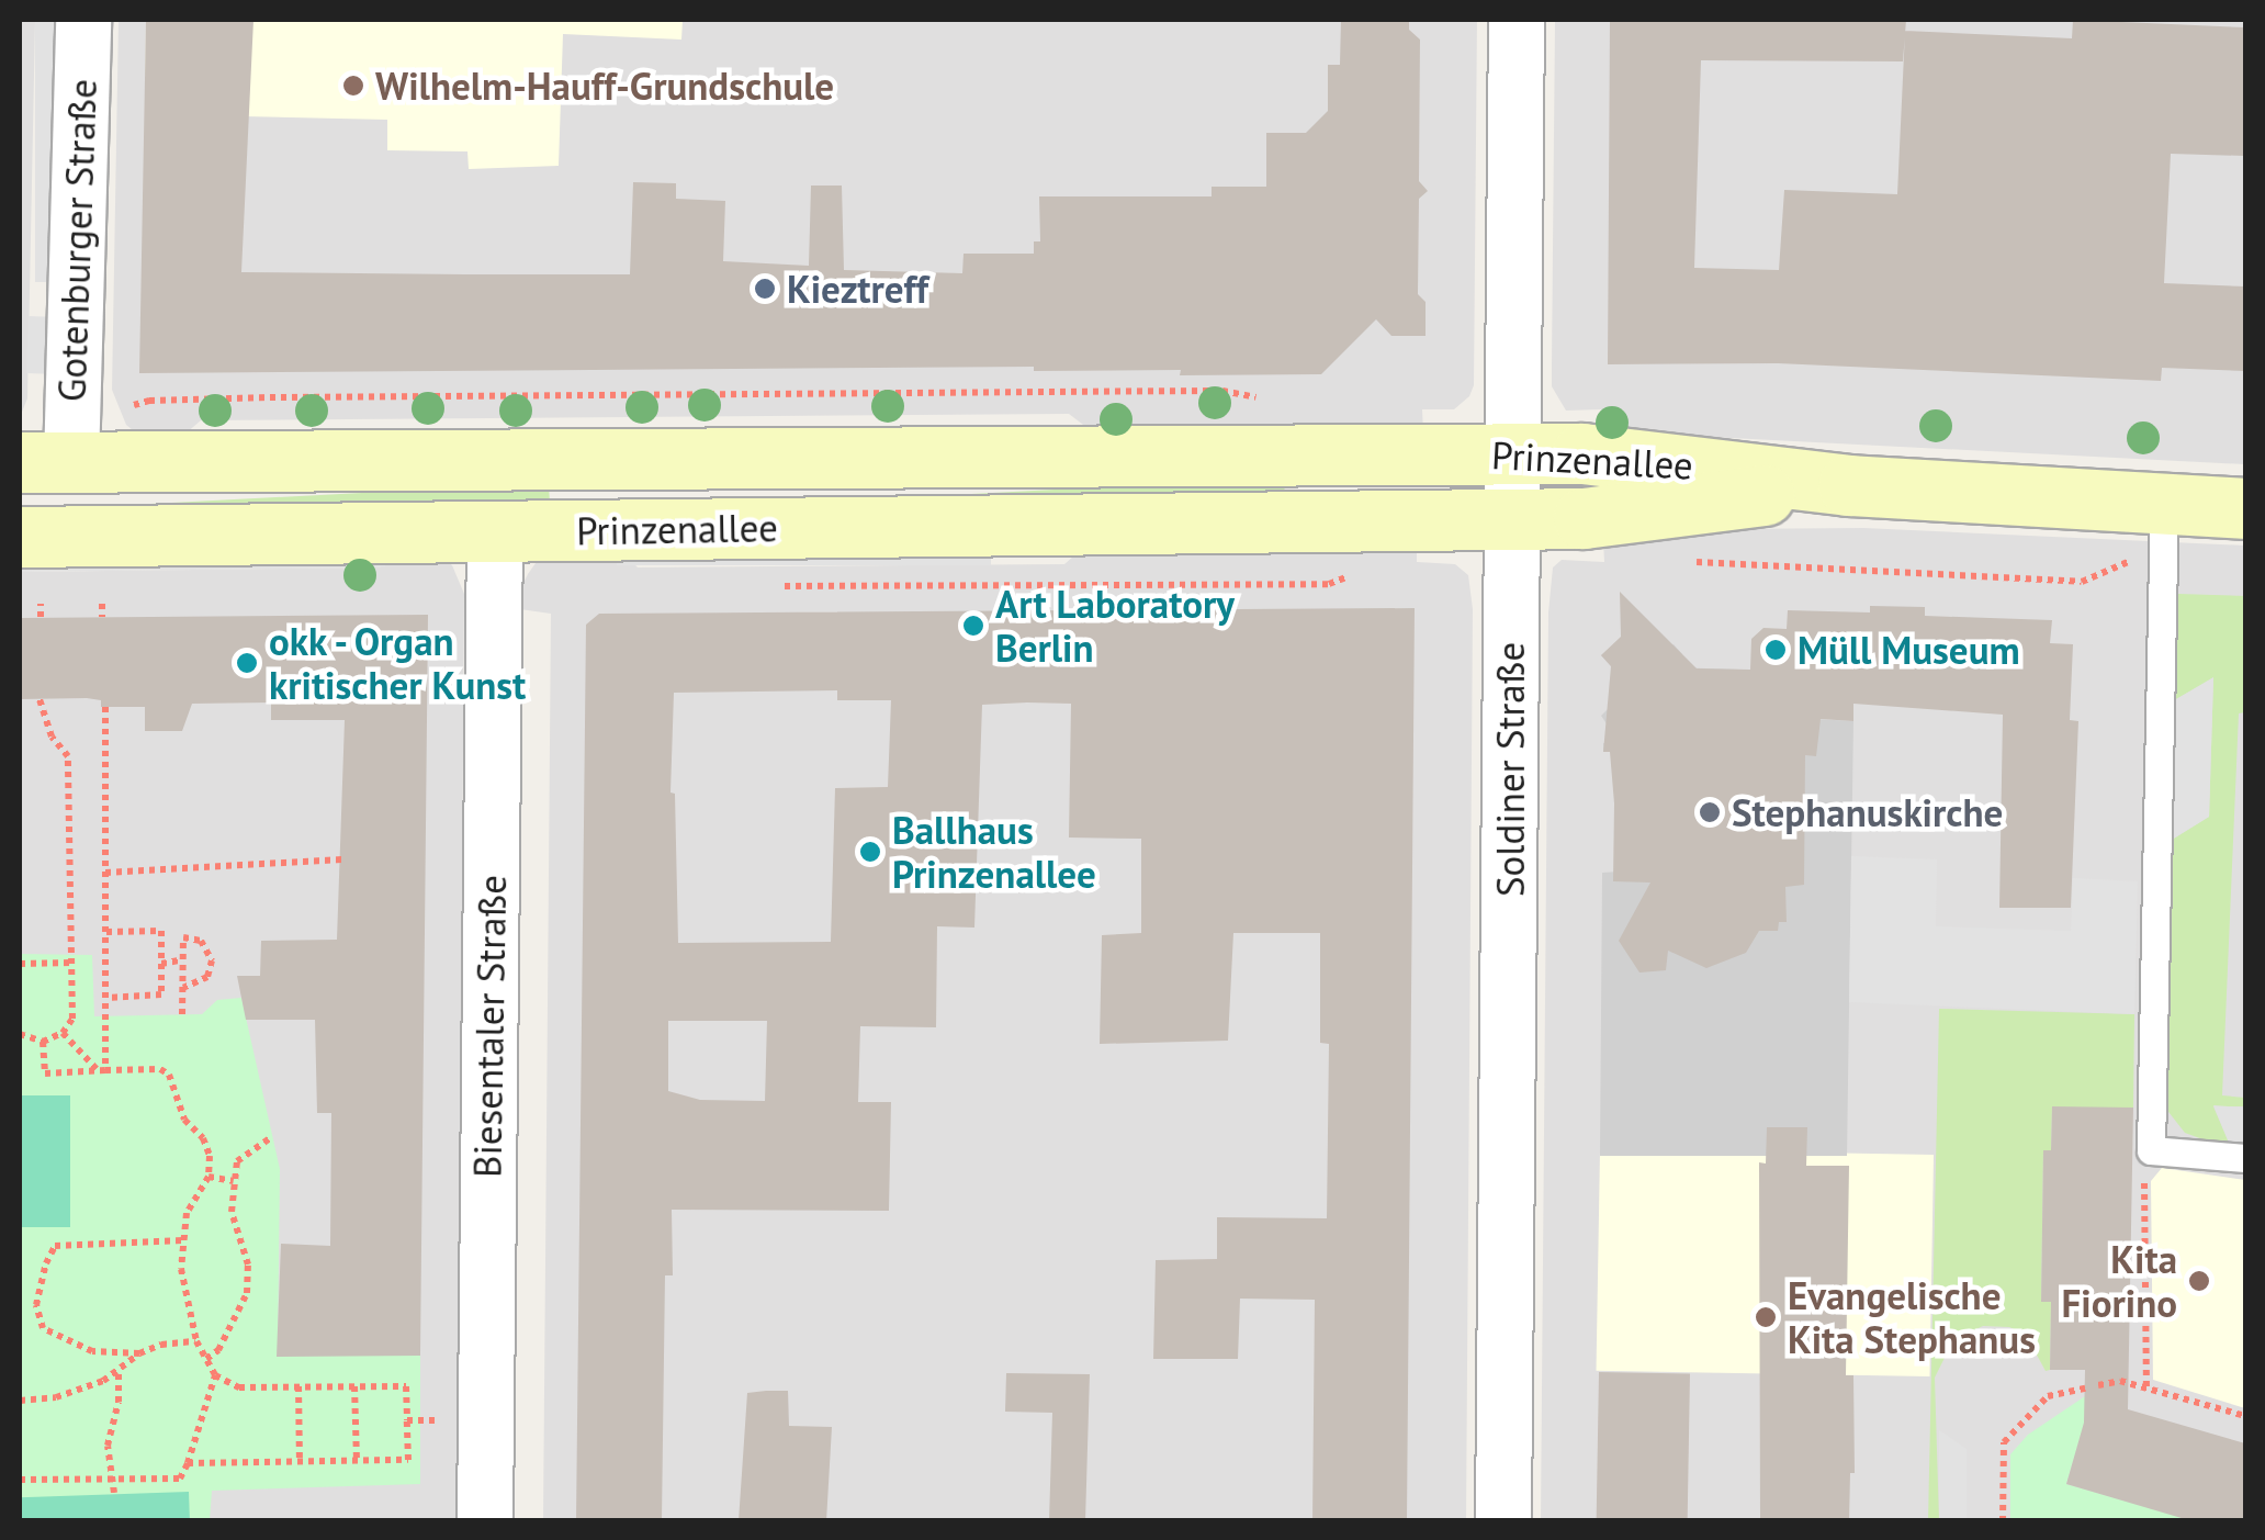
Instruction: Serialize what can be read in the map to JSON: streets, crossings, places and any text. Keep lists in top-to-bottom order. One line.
{"streets":{"main road":["Prinzenallee"],"street":["Gotenburger Straße","Soldiner Straße","Biesentaler Straße"]},"crossings":[["Gotenburger Straße","Prinzenallee"],["Prinzenallee","Soldiner Straße"],["Prinzenallee","Biesentaler Straße"]],"places":["Wilhelm-Hauff-Grundschule","Kieztreff","Art Laboratory Berlin","Müll Museum","okk - Organ kritischer Kunst","Stephanuskirche","Ballhaus Prinzenallee","Kita Fiorino","Evangelische Kita Stephanus"]}
